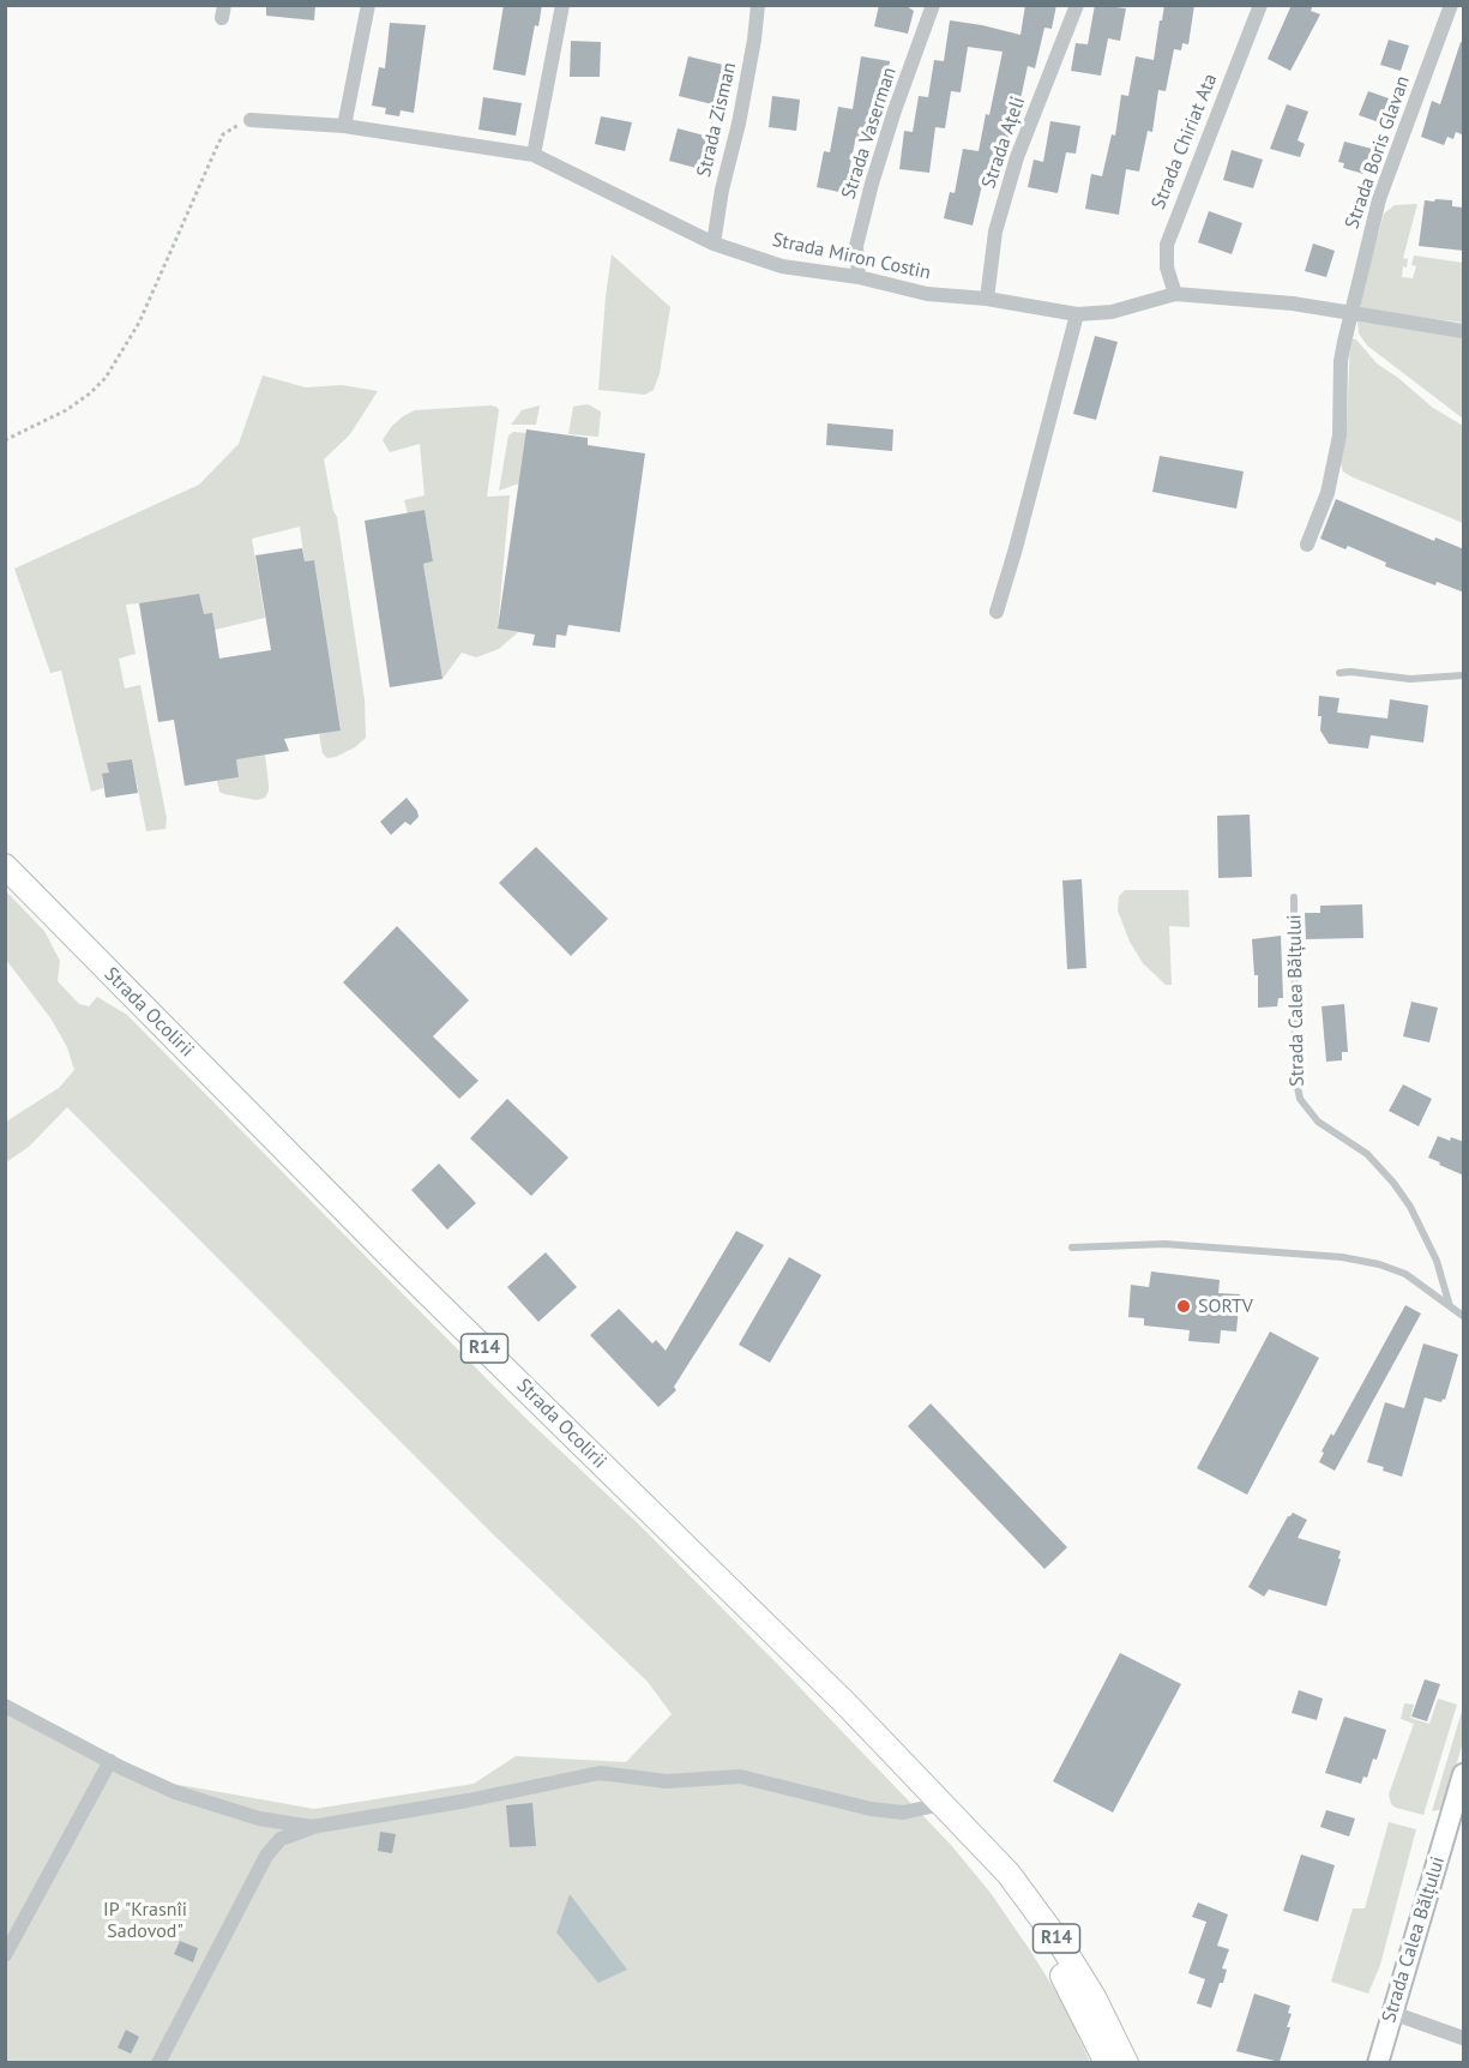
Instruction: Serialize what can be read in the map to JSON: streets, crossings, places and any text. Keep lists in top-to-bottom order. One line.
{"streets":{"main road":["Strada Calea Bălțului","Strada Ocolirii","R14"],"street":["Strada Zisman","Strada Vaserman","Strada Chiriat Ata","Strada Ațeli","Strada Boris Glavan","Strada Miron Costin"]},"crossings":[["Strada Zisman","Strada Miron Costin"],["Strada Vaserman","Strada Miron Costin"],["Strada Chiriat Ata","Strada Miron Costin"],["Strada Ațeli","Strada Miron Costin"],["Strada Boris Glavan","Strada Miron Costin"],["Strada Ocolirii","R14"]],"parks":["IP \"Krasnîi Sadovod\""],"places":["SORTV"]}
